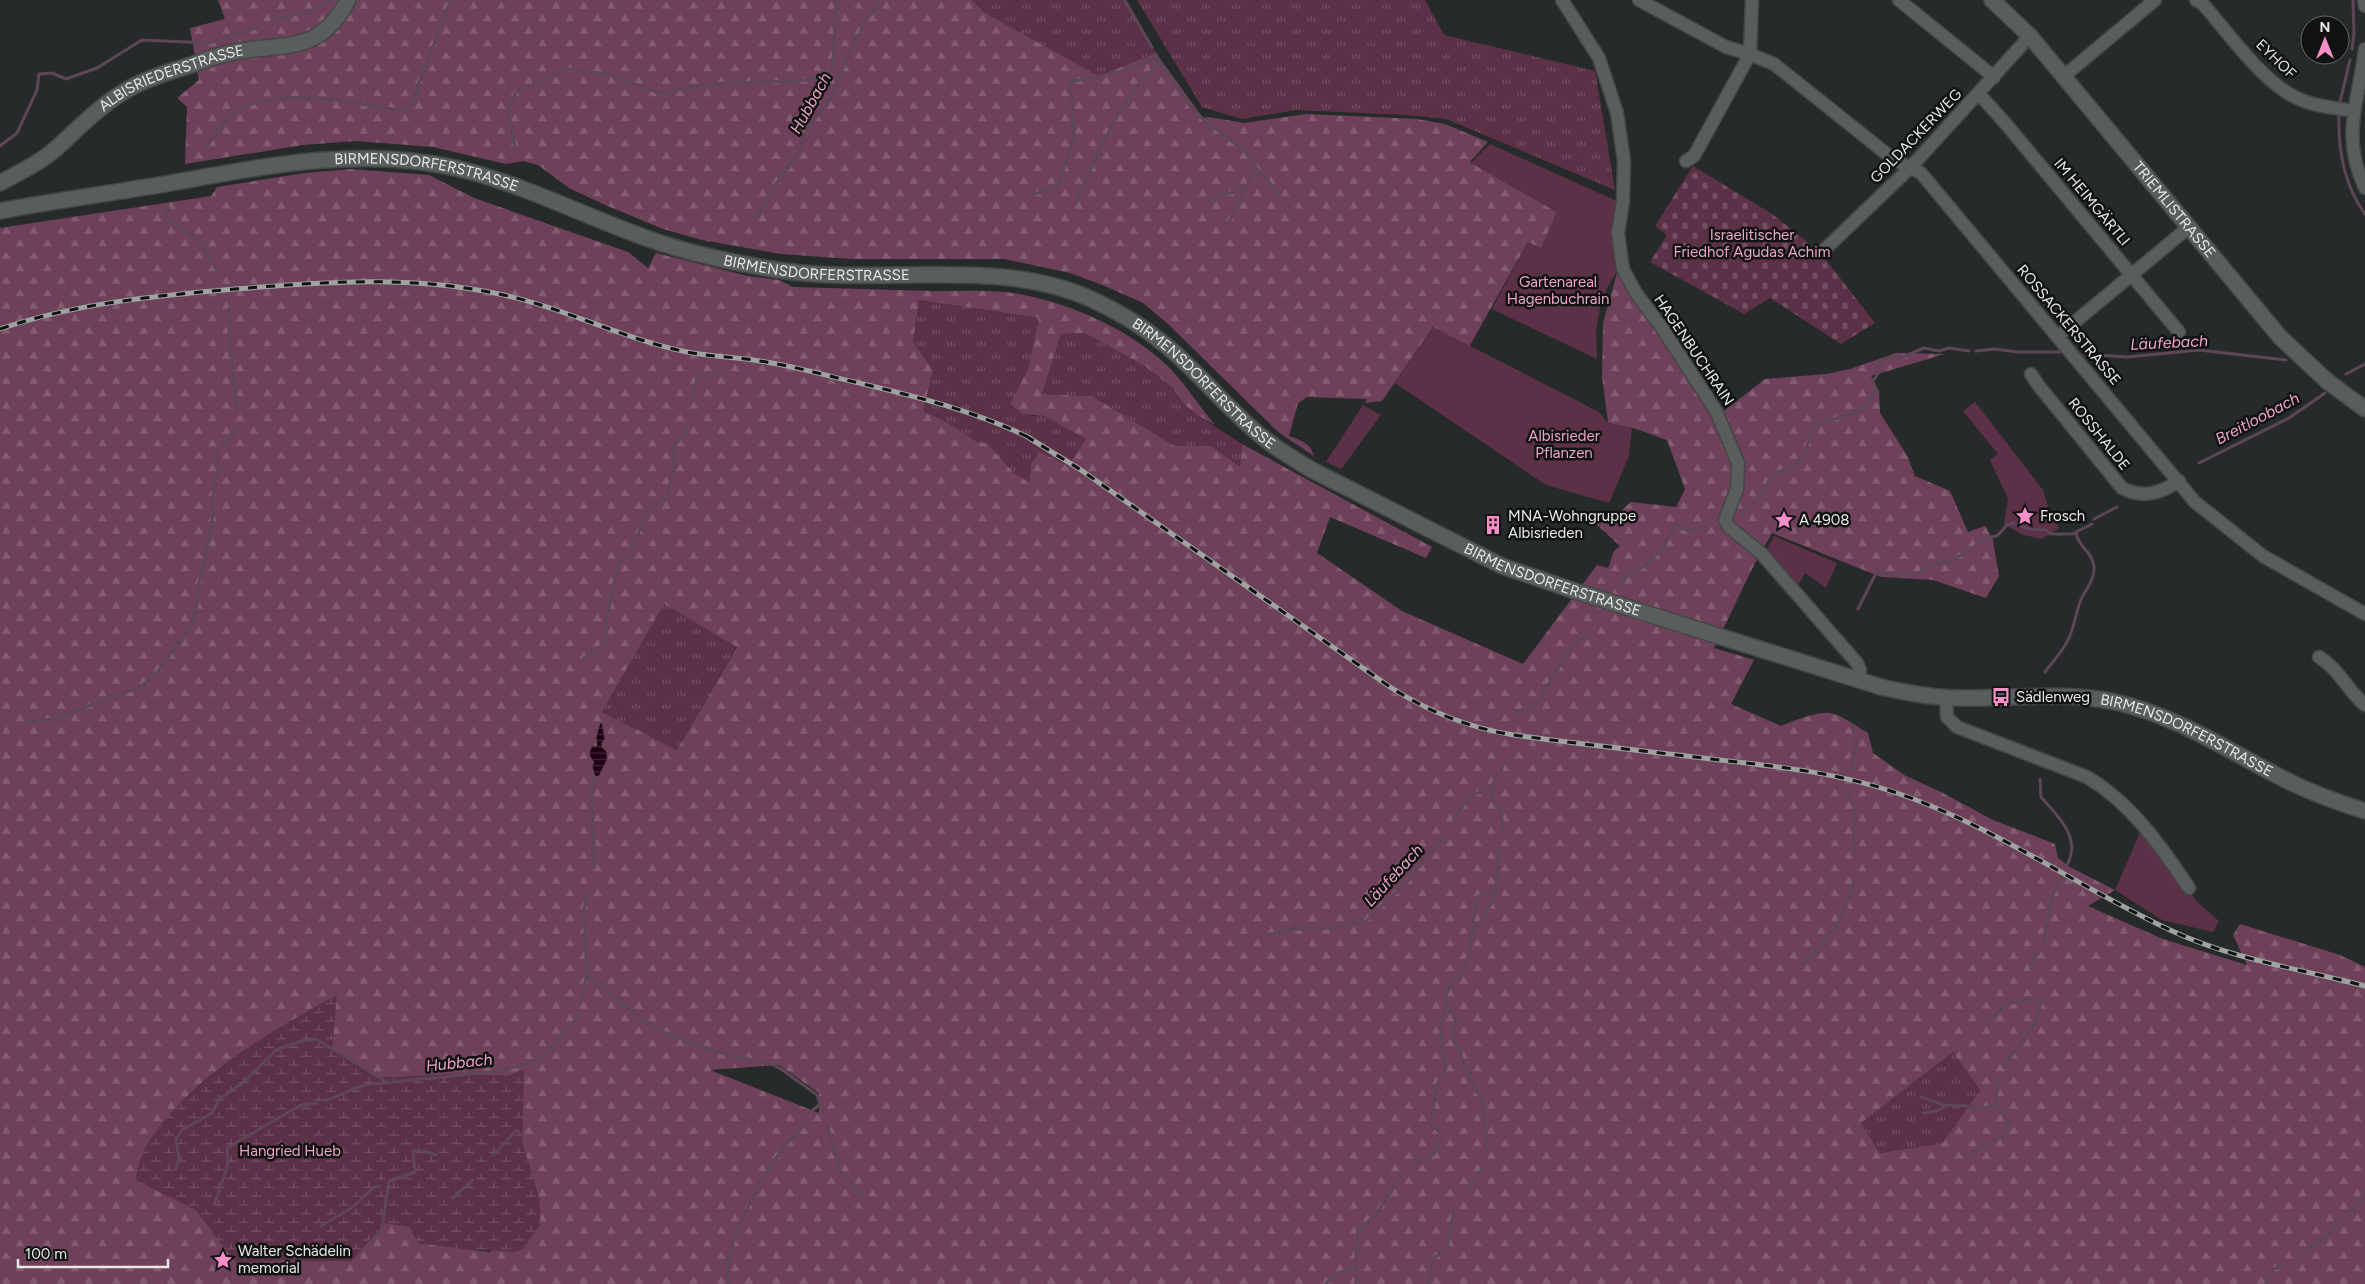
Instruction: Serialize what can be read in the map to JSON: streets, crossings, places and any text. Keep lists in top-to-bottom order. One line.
{"streets":{"main road":["ALBISRIEDERSTRASSE","BIRMENSDORFERSTRASSE","TRIEMLISTRASSE"],"street":["EYHOF","GOLDACKERWEG","IM HEIMGÄRTLI","ROSSACKERSTRASSE","HAGENBUCHRAIN","ROSSHALDE"]},"crossings":[["GOLDACKERWEG","IM HEIMGÄRTLI"],["GOLDACKERWEG","TRIEMLISTRASSE"],["GOLDACKERWEG","ROSSACKERSTRASSE"],["BIRMENSDORFERSTRASSE","HAGENBUCHRAIN"],["ROSSACKERSTRASSE","ROSSHALDE"]],"water":["Hubbach","Läufebach","Breitloobach"],"parks":["Israelitischer Friedhof Agudas Achim","Gartenareal Hagenbuchrain","Albisrieder Pflanzen","Hangried Hueb"],"places":{"place":["Frosch","A 4908","Walter Schädelin memorial"],"building":["MNA-Wohngruppe Albisrieden"],"bus stop":["Sädlenweg"]},"scale_bar":"100 m","north":"top"}
